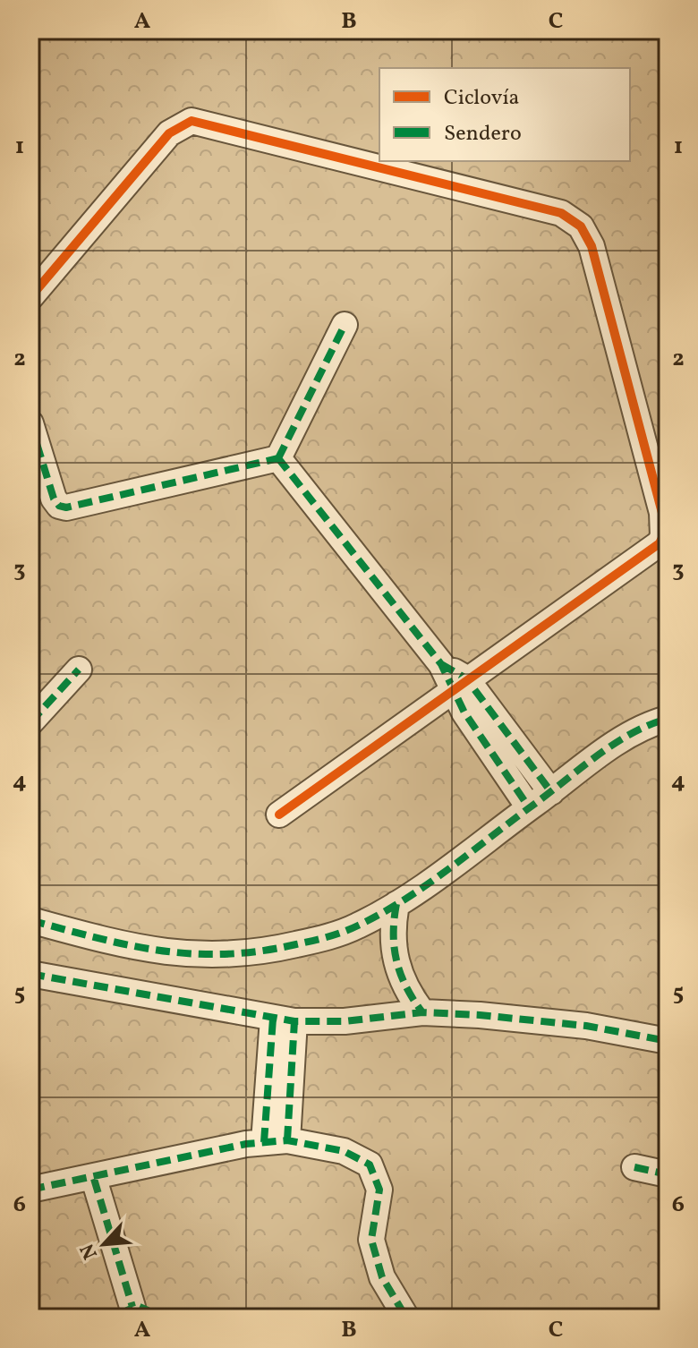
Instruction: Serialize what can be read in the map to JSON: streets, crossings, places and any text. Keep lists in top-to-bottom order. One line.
{"legend":["Ciclovía","Sendero"],"north":"bottom left","grid":{"columns":["A","B","C"],"rows":["1","2","3","4","5","6"]}}
